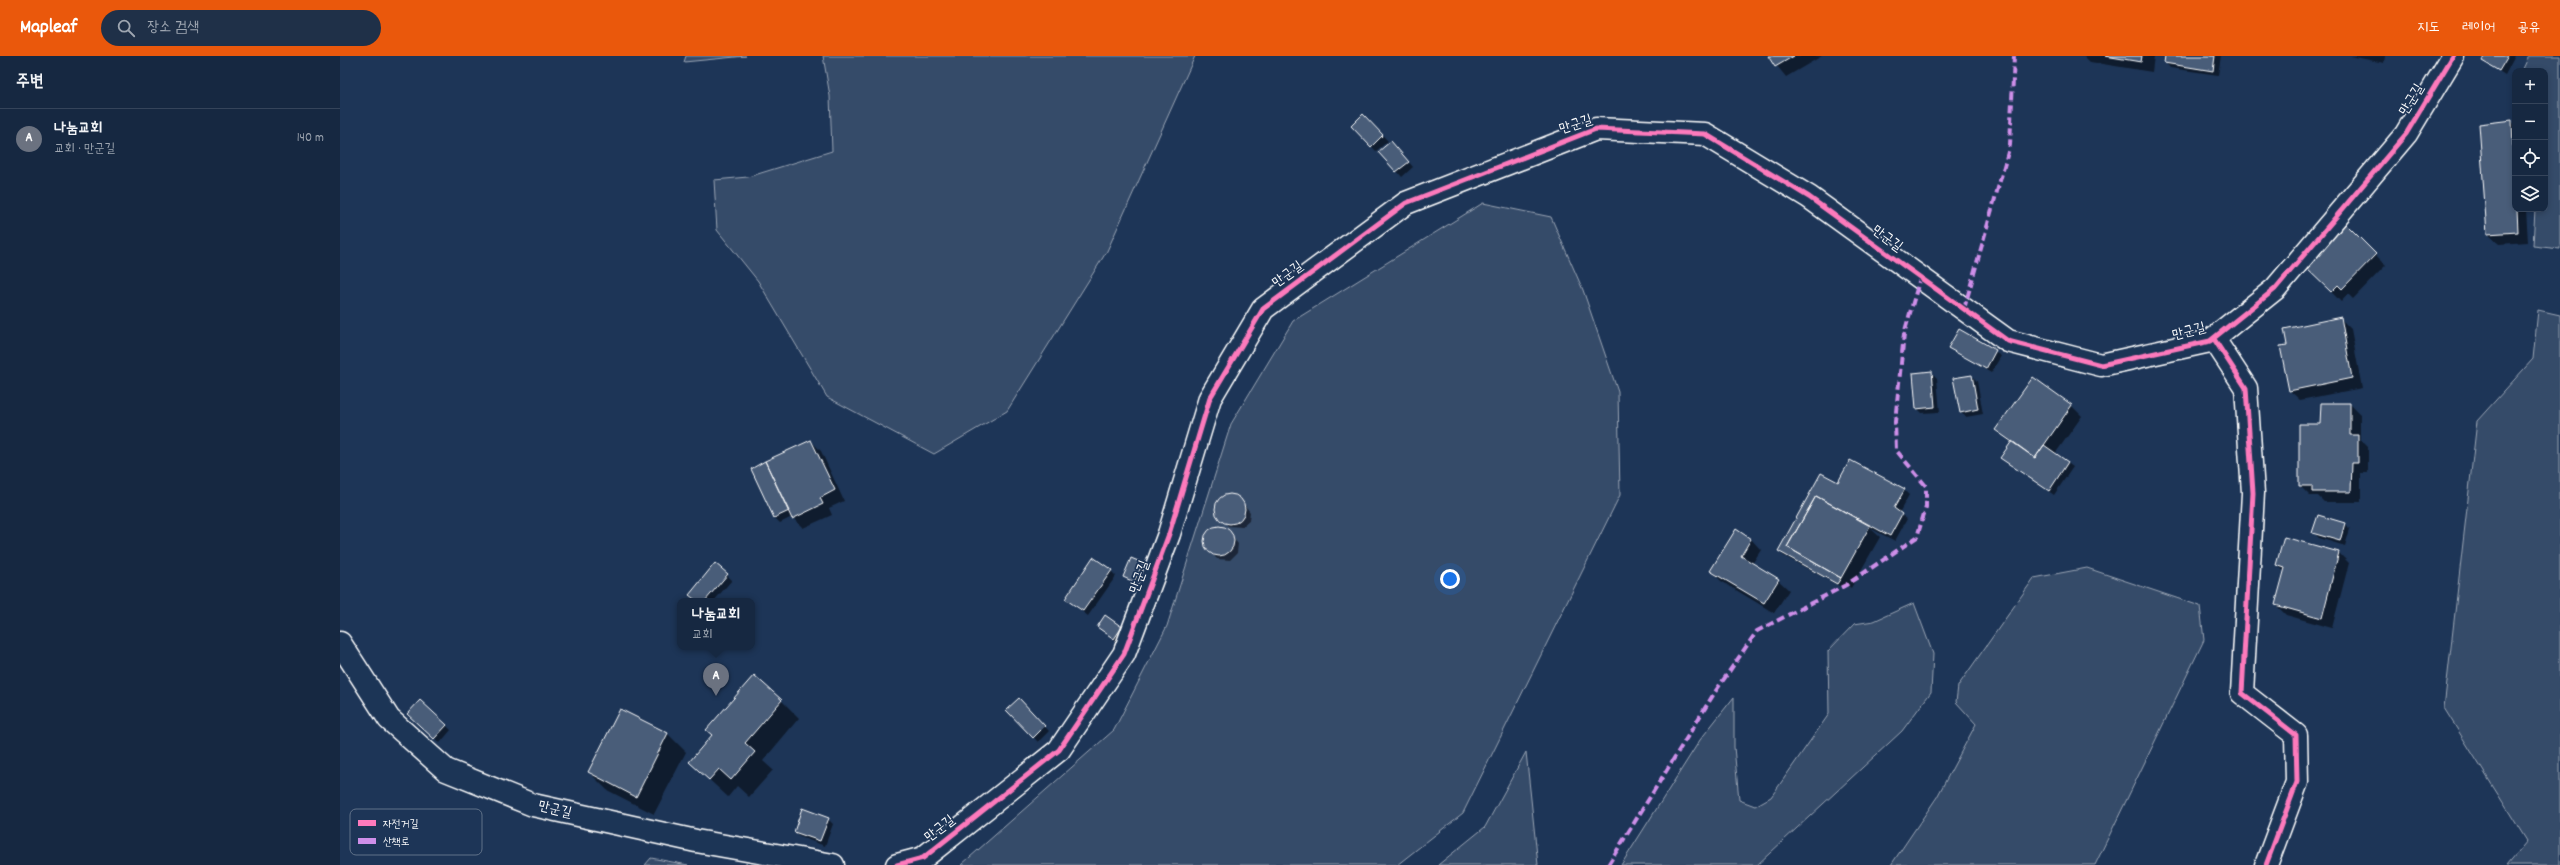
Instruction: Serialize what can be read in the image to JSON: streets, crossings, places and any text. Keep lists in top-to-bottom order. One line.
{"streets":{"street":["만군길"]},"legend":["자전거길","산책로"],"page":{"header":"Mapleaf","search":"장소 검색","nav":["지도","레이어","공유"],"heading":"주변","map_buttons":["+","−"],"list":[{"mark":"A","name":"나눔교회","note":"교회 · 만군길","value":"140 m"}],"popup":["나눔교회","교회"],"pins":"A"}}
